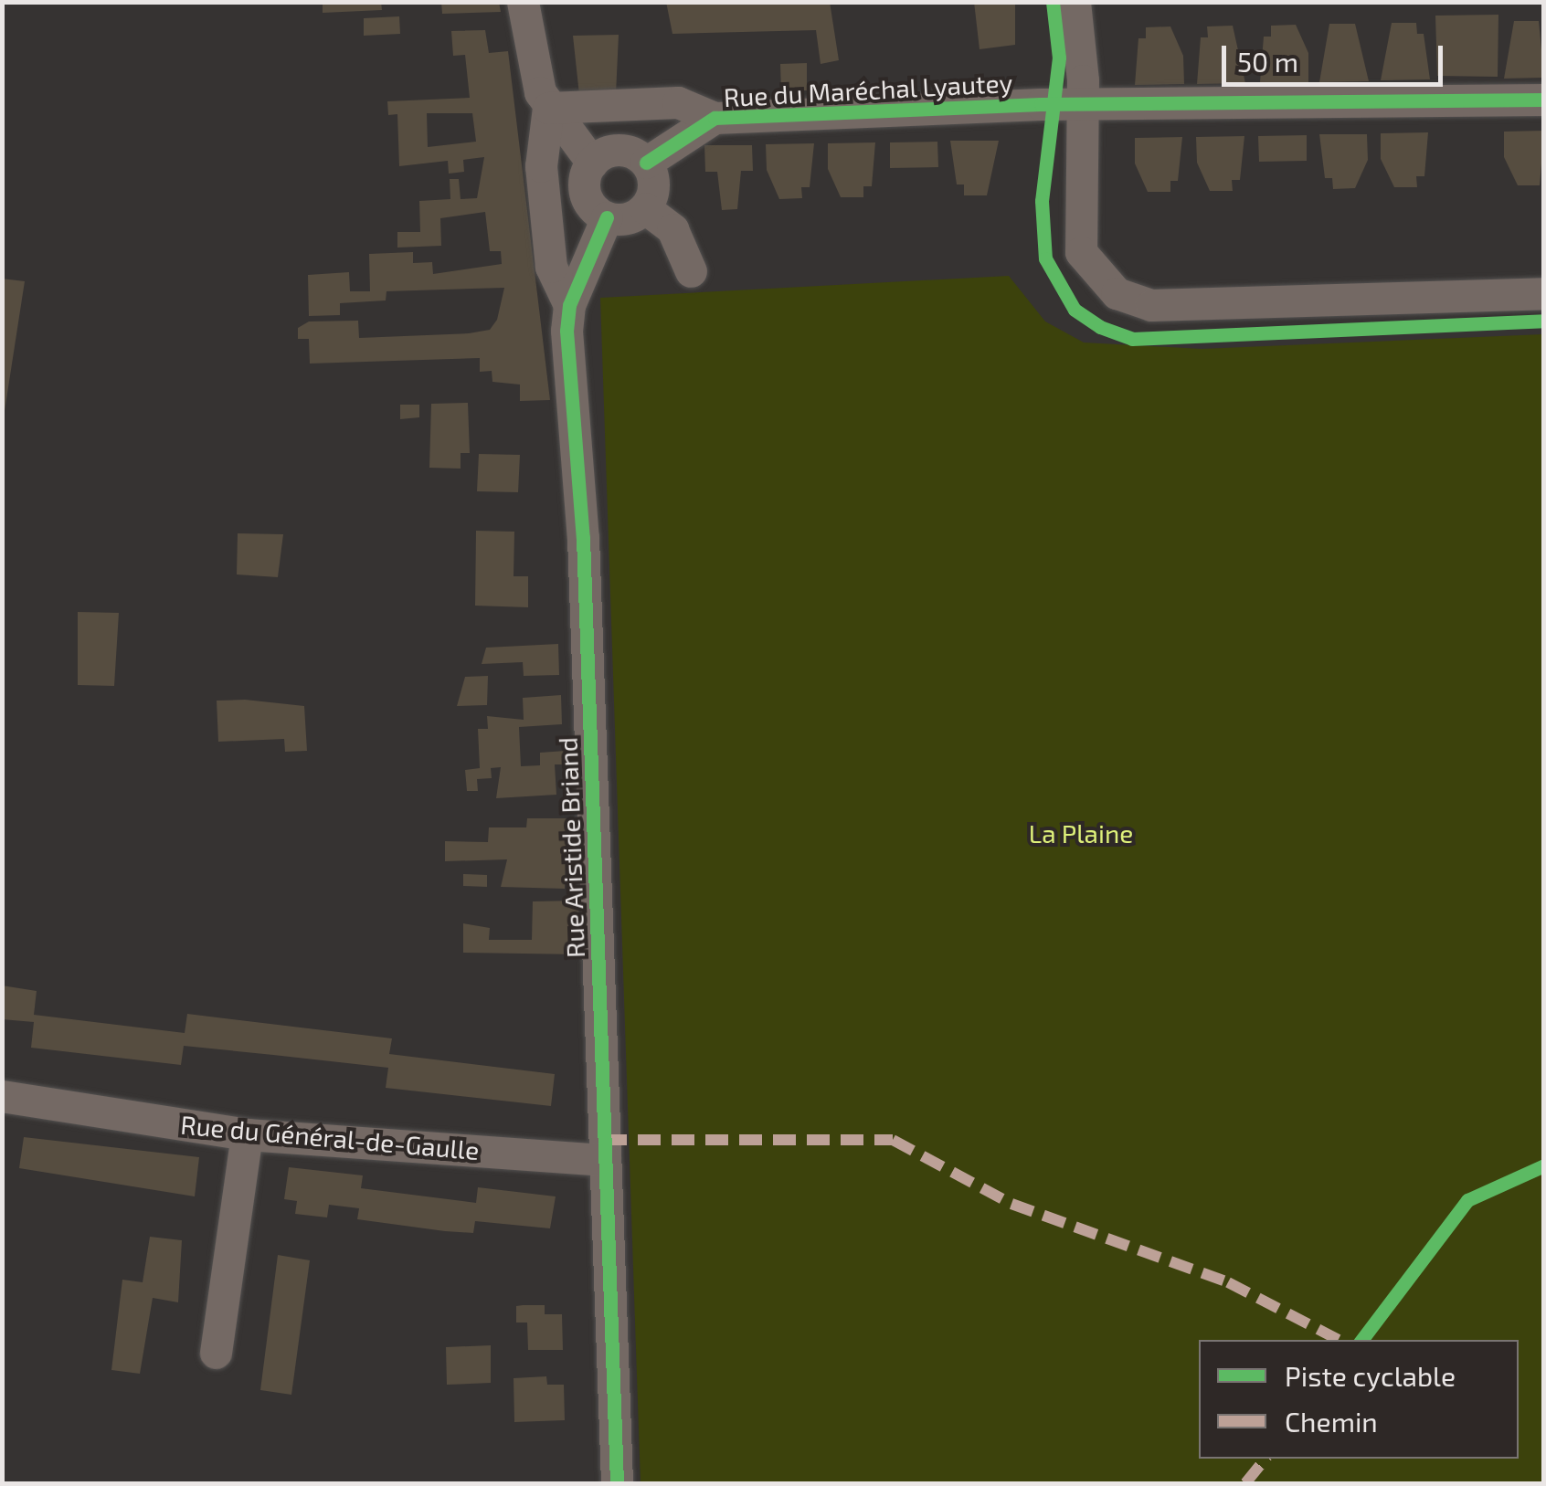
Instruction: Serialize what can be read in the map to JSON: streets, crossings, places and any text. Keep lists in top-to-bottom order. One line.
{"streets":{"street":["Rue du Maréchal Lyautey","Rue Aristide Briand","Rue du Général-de-Gaulle"]},"crossings":[["Rue du Maréchal Lyautey","Rue Aristide Briand"],["Rue Aristide Briand","Rue du Général-de-Gaulle"]],"parks":["La Plaine"],"legend":["Piste cyclable","Chemin"],"scale_bar":"50 m"}
